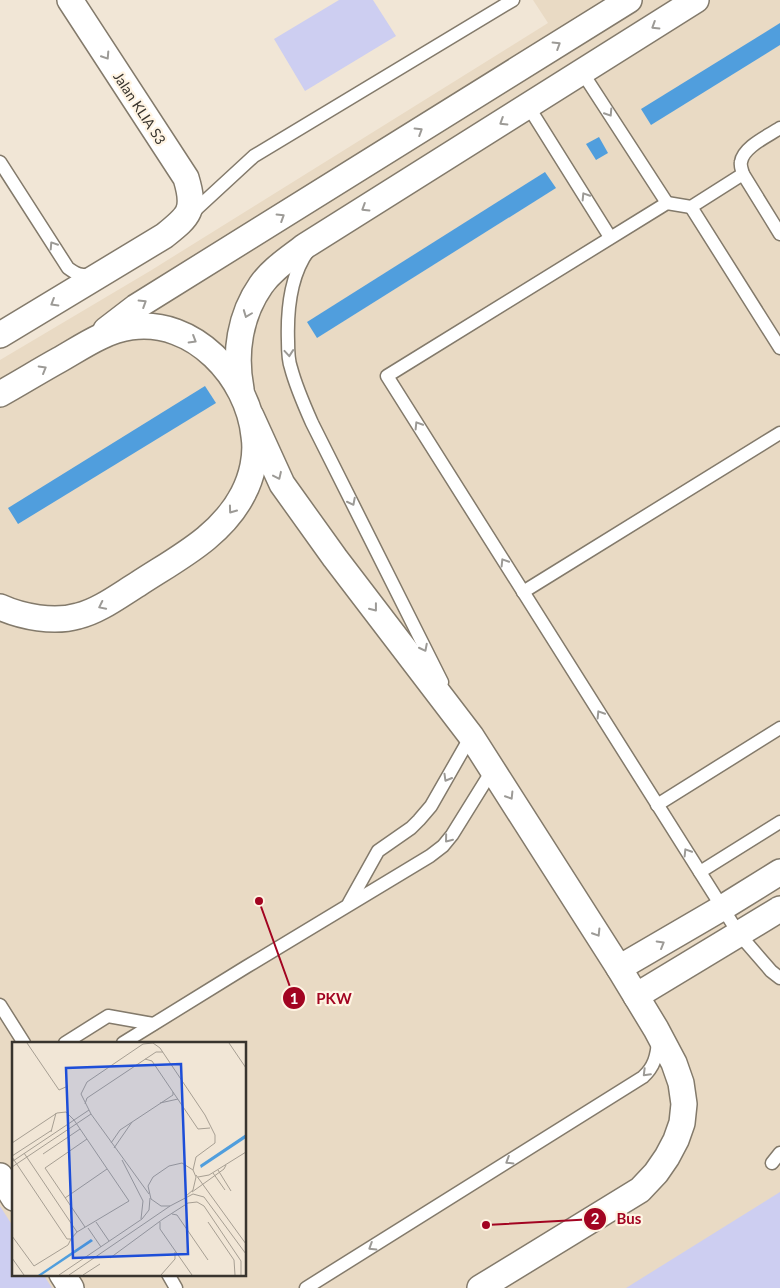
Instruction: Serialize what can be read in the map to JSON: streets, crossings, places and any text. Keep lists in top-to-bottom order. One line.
{"streets":{"street":["Jalan KLIA S3"]},"one_way":["Jalan KLIA S3"],"places":["PKW","Bus"]}
